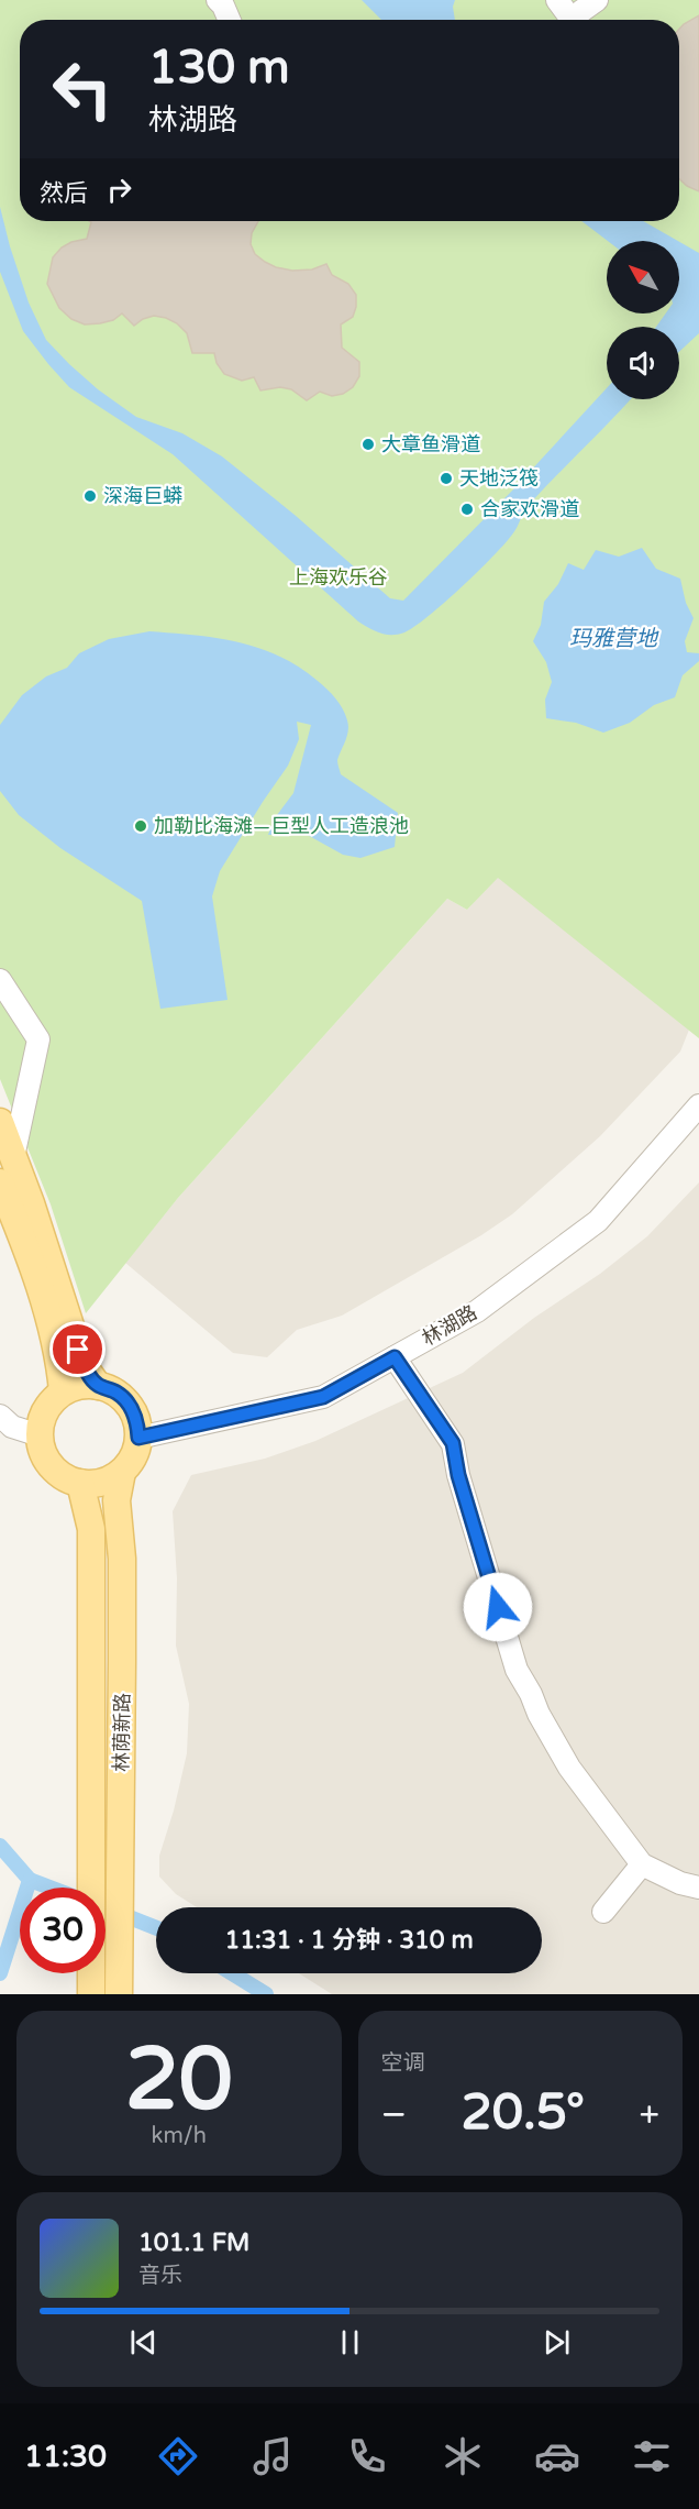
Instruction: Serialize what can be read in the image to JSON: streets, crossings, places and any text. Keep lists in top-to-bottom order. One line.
{"streets":{"main road":["林荫新路"],"street":["林湖路"]},"crossings":[["林湖路","林荫新路"]],"water":["玛雅营地"],"parks":["上海欢乐谷"],"places":["大章鱼滑道","天地泛筏","深海巨蟒","合家欢滑道","加勒比海滩—巨型人工造浪池"],"north":"top left","page":{"turn":["130 m","林湖路"],"then":"然后","limit":"30","trip":"11:31 · 1 分钟 · 310 m","tile":[["20","km/h"],"空调"],"heat":["−","20.5°","+"],"song":["101.1 FM","音乐"],"tabs":"11:30"}}
